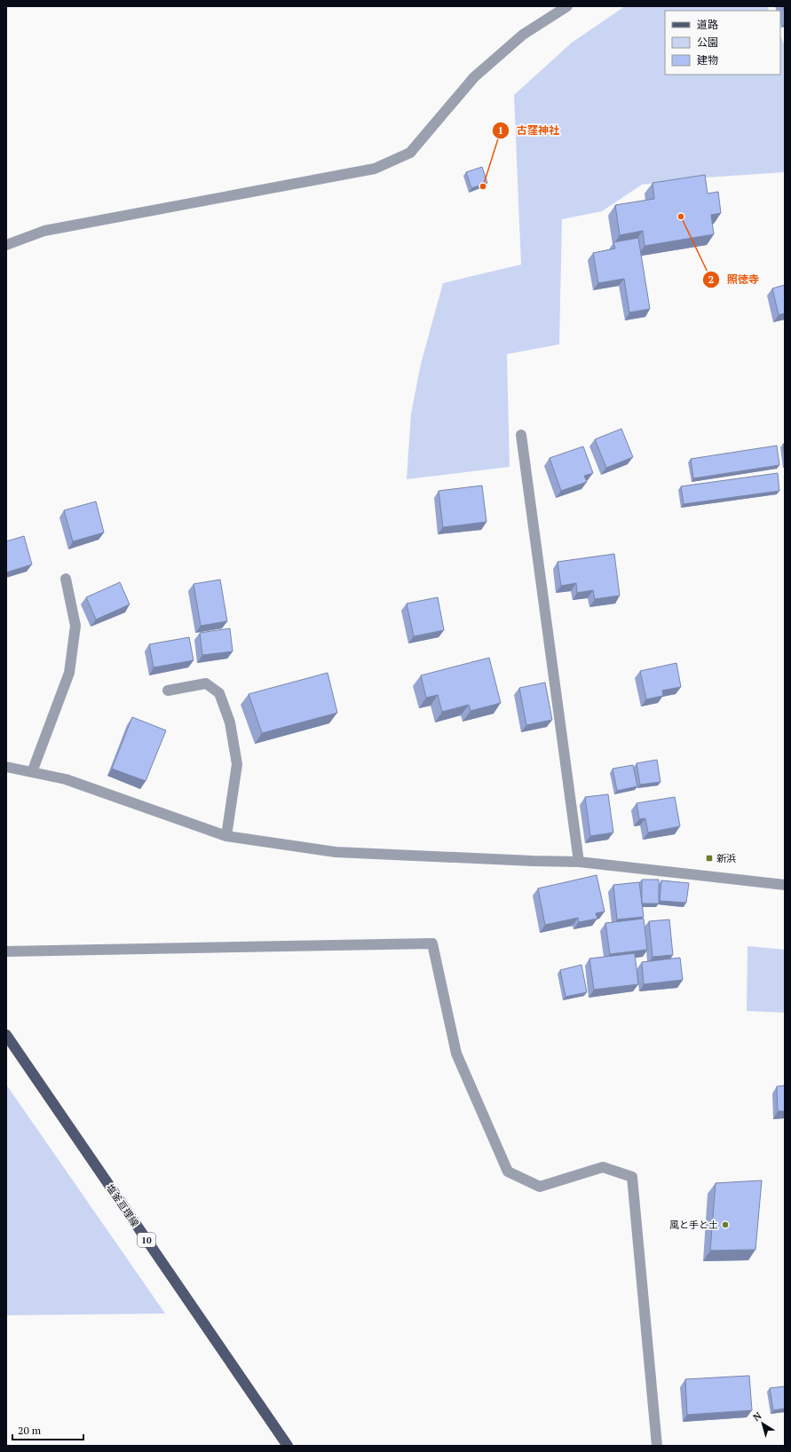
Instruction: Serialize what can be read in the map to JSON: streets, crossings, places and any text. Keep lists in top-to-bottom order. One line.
{"streets":{"main road":["塩釜亘理線","10"]},"places":{"other":["古窪神社","照徳寺","風と手と土"],"transit":["新浜"]},"legend":["道路","公園","建物"],"scale_bar":"20 m","north":"top left"}
